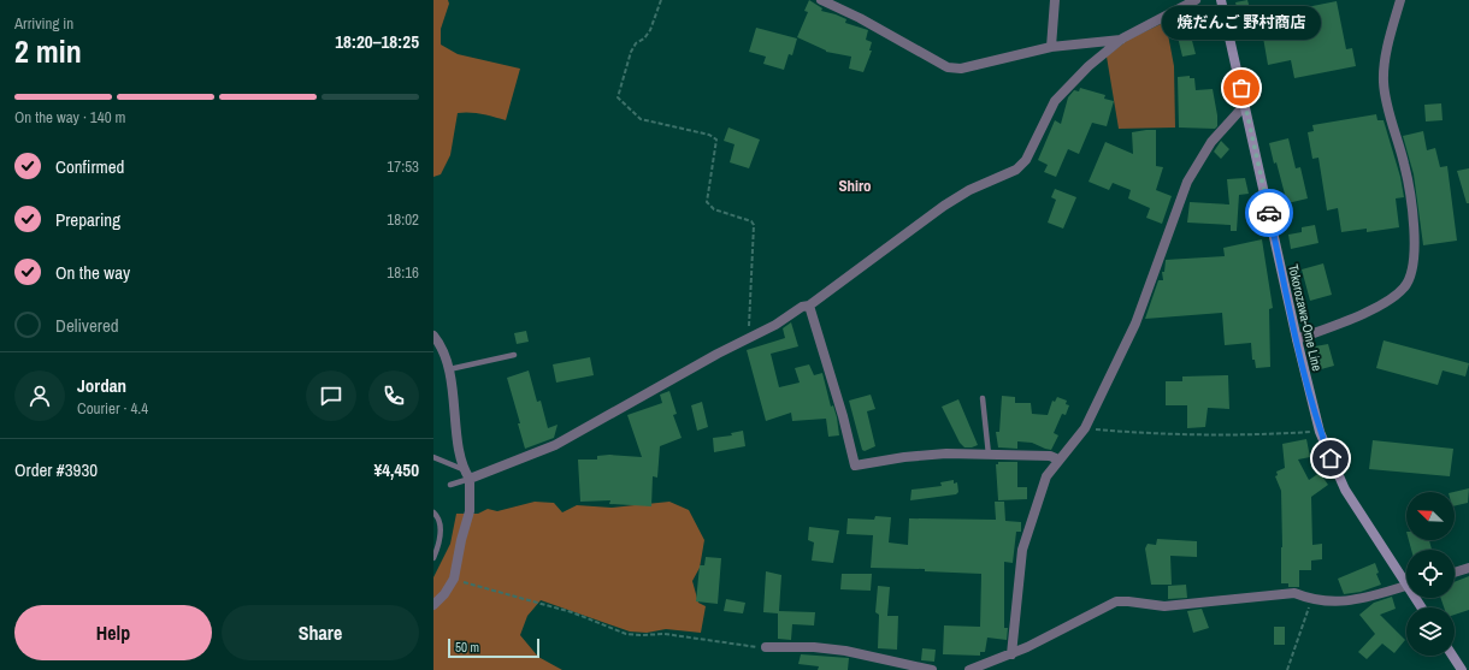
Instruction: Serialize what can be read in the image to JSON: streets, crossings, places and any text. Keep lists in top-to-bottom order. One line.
{"streets":{"main road":["Tokorozawa-Ome Line"]},"districts":["Shiro"],"places":["焼だんご 野村商店"],"scale_bar":"50 m","north":"top left","page":{"heading":["2 min","Arriving in","18:20–18:25"],"panel":["Jordan","Courier · 4.4","Order #3930","¥4,450"],"bubble":"焼だんご 野村商店","bar":"On the way · 140 m","list":[["Confirmed","17:53"],["Preparing","18:02"],["On the way","18:16"],"Delivered"],"buttons":["Help","Share"],"scale":"50 m"}}
